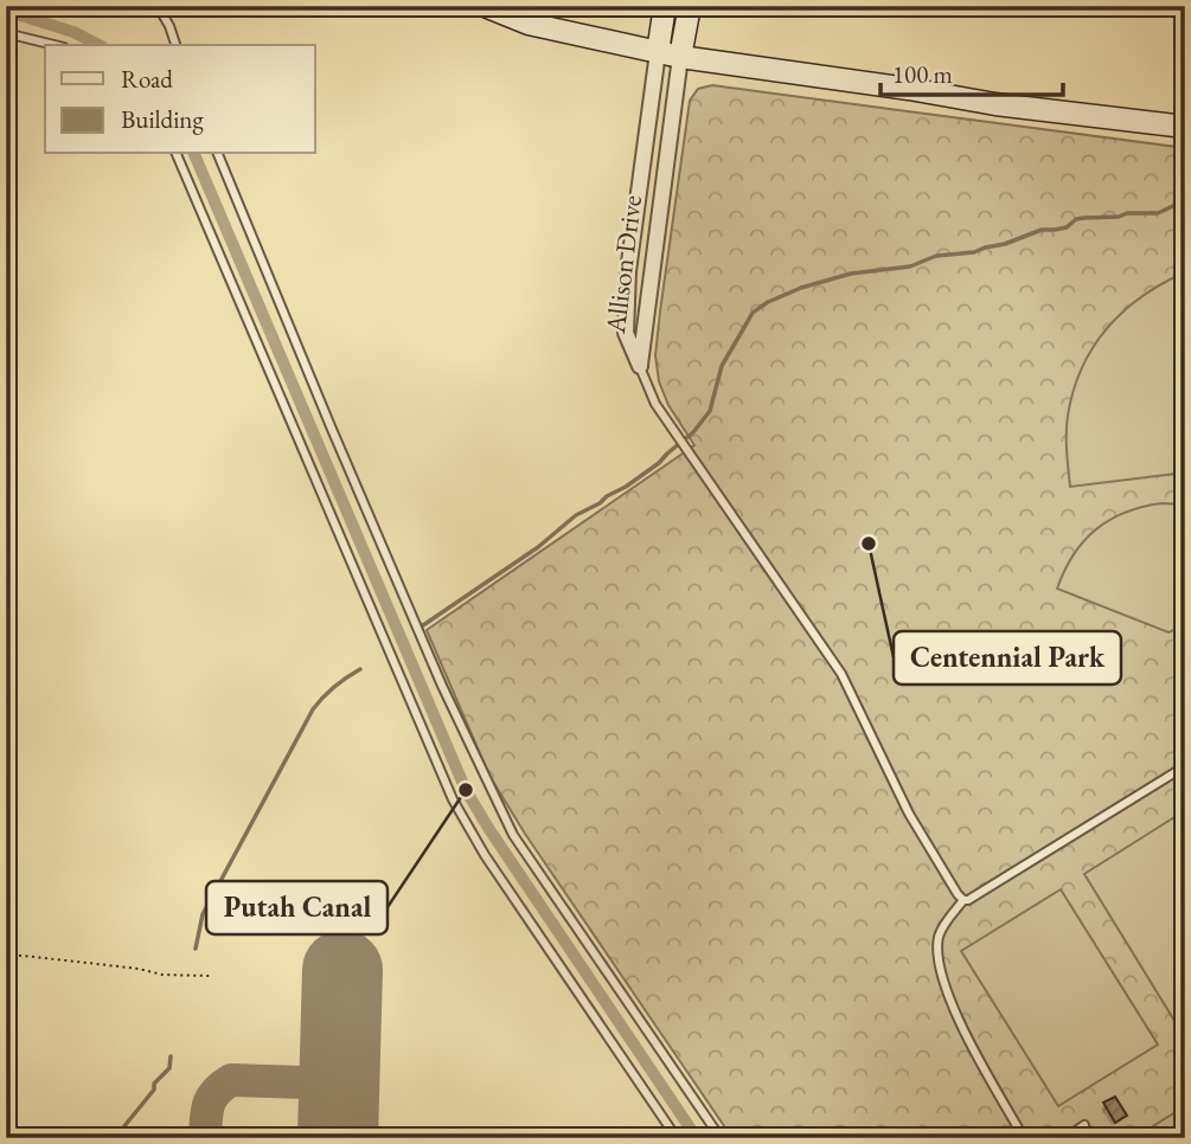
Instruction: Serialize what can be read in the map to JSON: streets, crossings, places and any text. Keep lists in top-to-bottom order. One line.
{"streets":{"main road":["Allison Drive"]},"places":["Centennial Park","Putah Canal"],"legend":["Road","Building"],"scale_bar":"100 m"}
